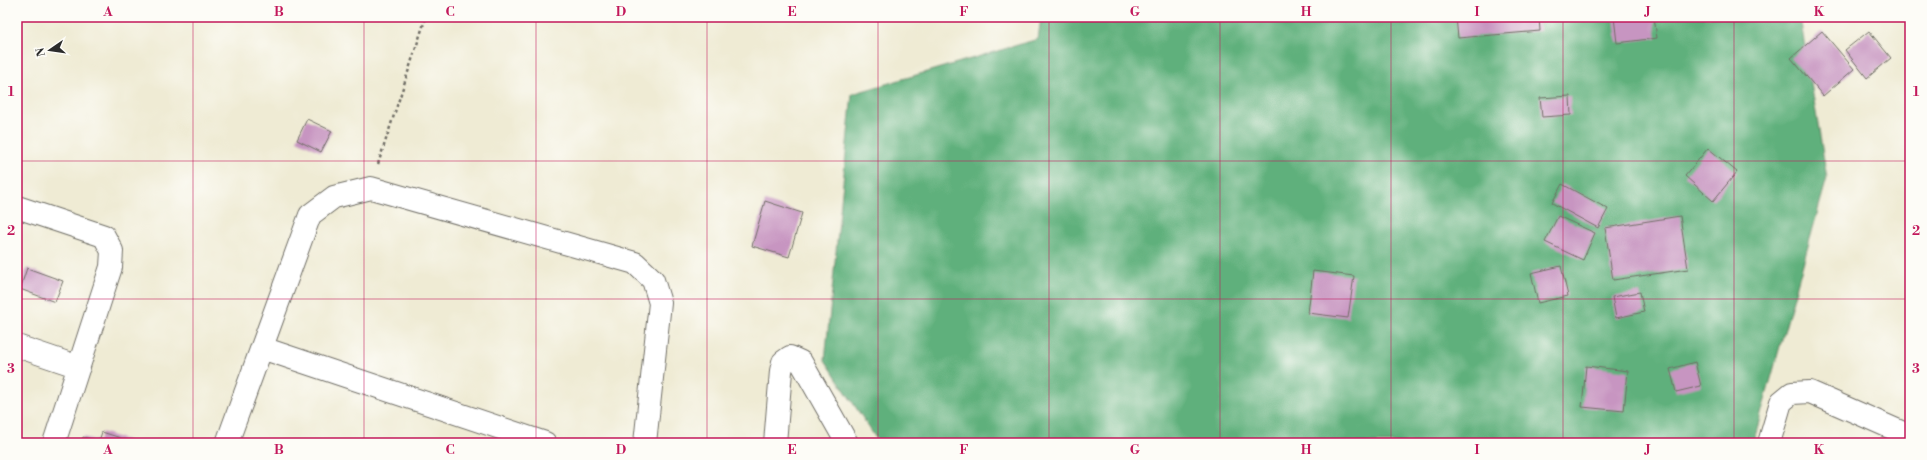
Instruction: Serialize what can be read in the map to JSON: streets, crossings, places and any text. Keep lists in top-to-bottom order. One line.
{"north":"left","grid":{"columns":["A","B","C","D","E","F","G","H","I","J","K"],"rows":["1","2","3"]}}
